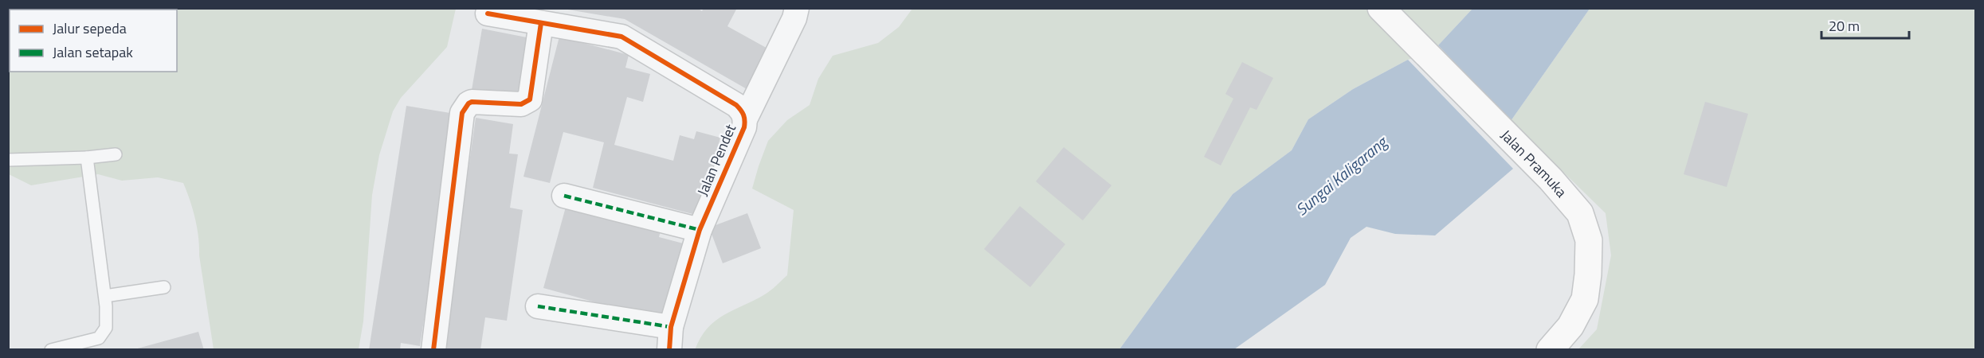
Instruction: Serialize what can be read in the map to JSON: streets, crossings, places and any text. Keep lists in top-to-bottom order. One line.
{"streets":{"main road":["Jalan Pramuka"],"street":["Jalan Pendet"]},"water":["Sungai Kaligarang"],"legend":["Jalur sepeda","Jalan setapak"],"scale_bar":"20 m"}
